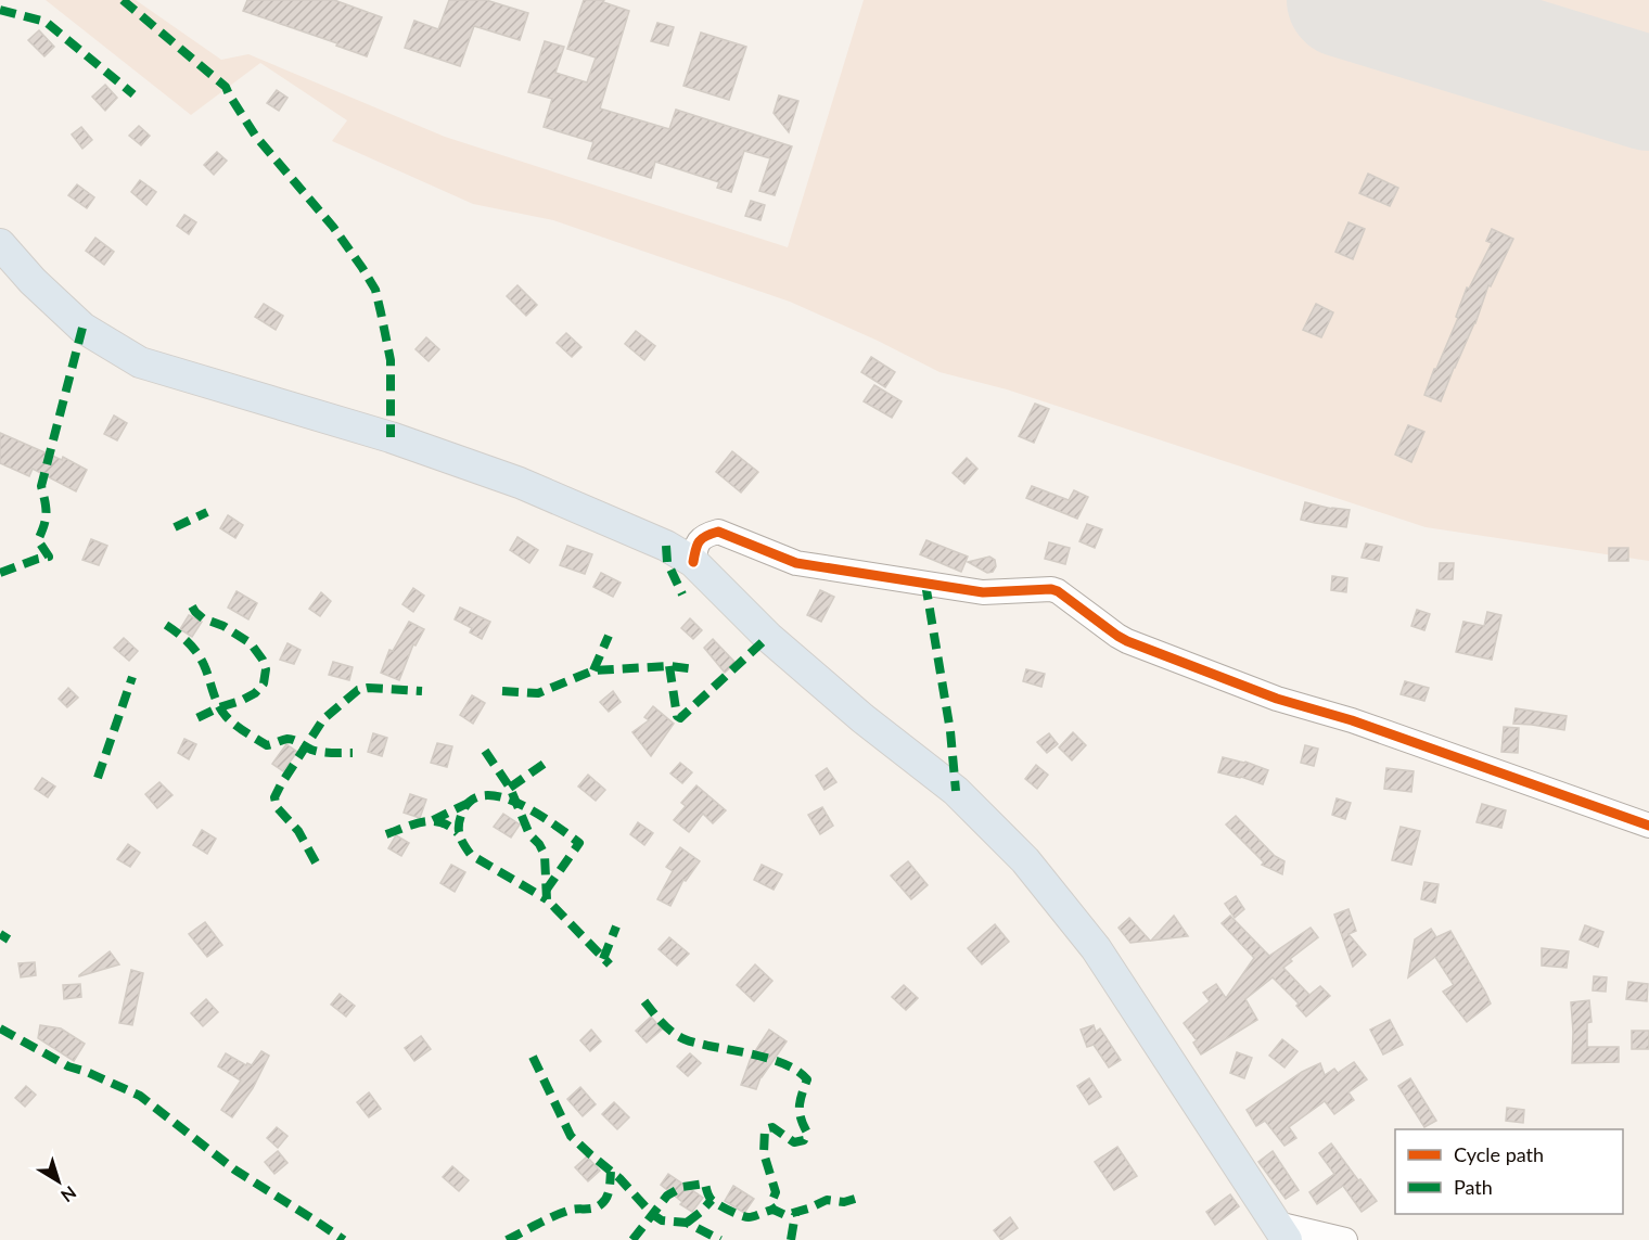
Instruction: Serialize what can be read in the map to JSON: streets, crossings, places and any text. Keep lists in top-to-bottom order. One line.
{"legend":["Cycle path","Path"],"north":"bottom right"}
